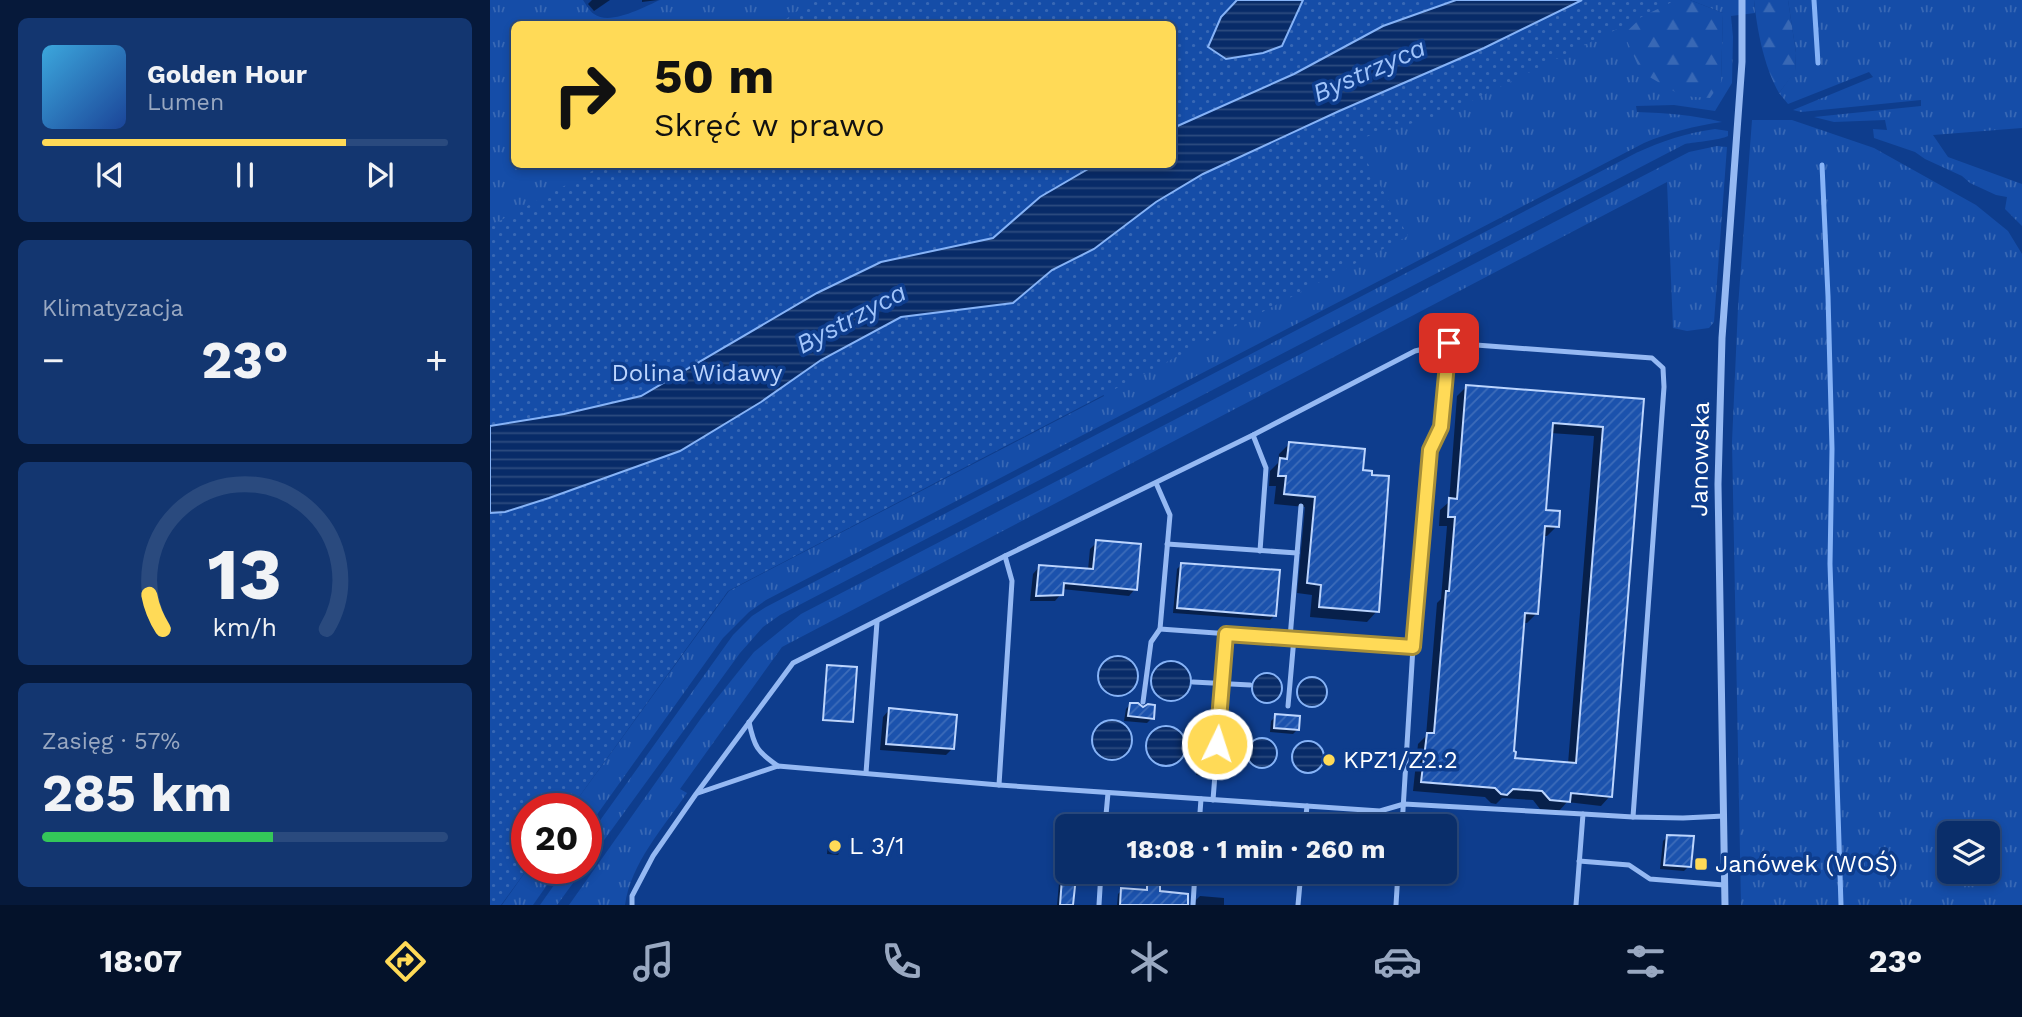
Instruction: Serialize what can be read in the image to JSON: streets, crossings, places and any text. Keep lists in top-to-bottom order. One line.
{"streets":{"street":["Janowska"]},"water":["Bystrzyca"],"parks":["Dolina Widawy"],"places":{"other":["KPZ1/Z2.2","L 3/1"],"transit":["Janówek (WOŚ)"]},"page":{"turn":["50 m","Skręć w prawo"],"song":["Golden Hour","Lumen"],"tile":["Klimatyzacja",["Zasięg · 57%","285 km"]],"heat":["−","23°","+"],"limit":"20","trip":"18:08 · 1 min · 260 m","tabs":["18:07","23°"],"gauge":["13","km/h"]}}
